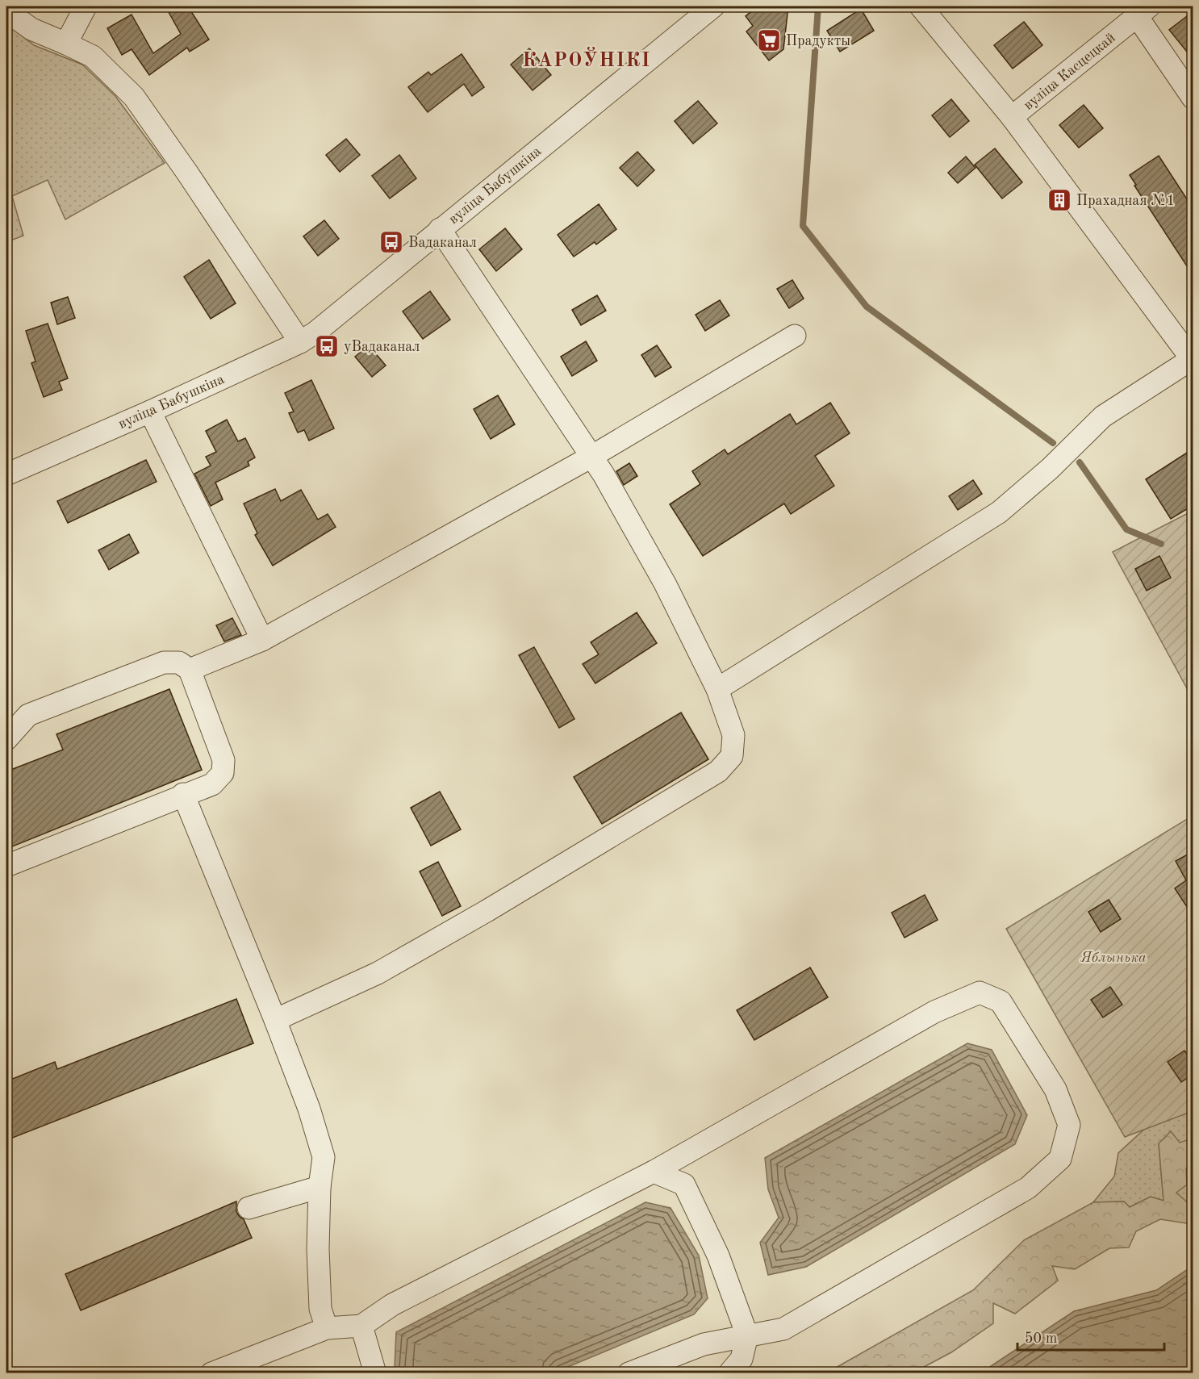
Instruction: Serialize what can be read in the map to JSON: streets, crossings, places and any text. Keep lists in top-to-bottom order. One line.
{"streets":{"street":["вуліца Касцецкай","вуліца Бабушкіна"]},"districts":["КАРОЎНІКІ"],"parks":["Яблынька"],"places":{"supermarket":["Прадукты"],"building":["Прахадная №1"],"bus stop":["Вадаканал","уВадаканал"]},"scale_bar":"50 m"}
